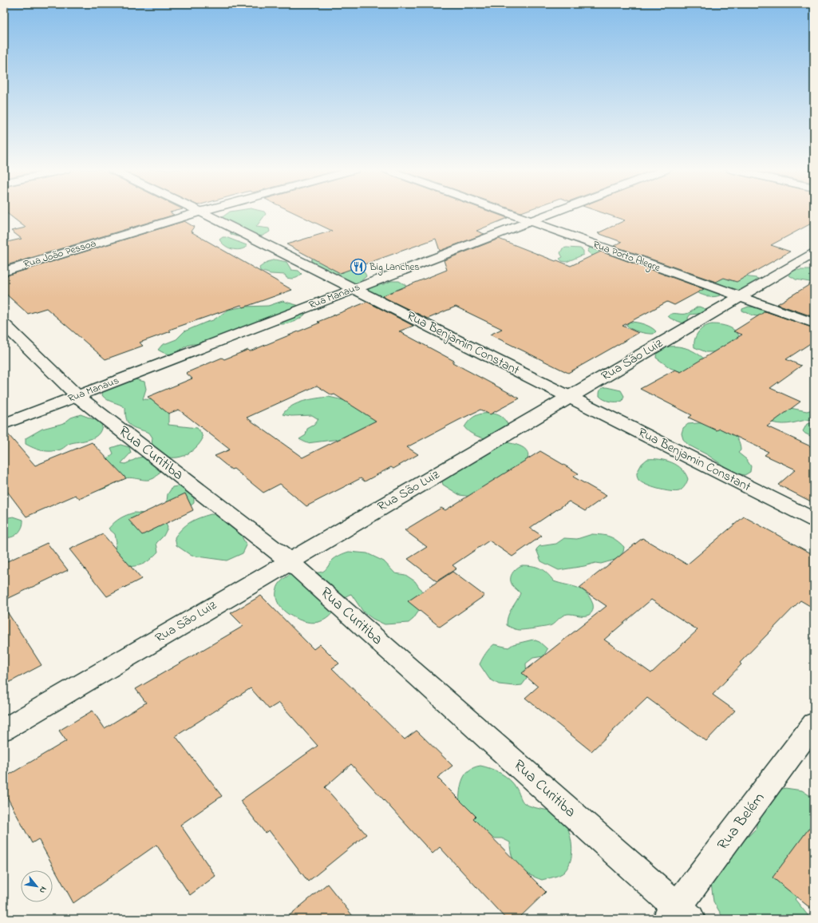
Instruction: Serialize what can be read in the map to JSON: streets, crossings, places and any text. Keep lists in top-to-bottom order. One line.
{"streets":{"street":["Rua João Pessoa","Rua Porto Alegre","Rua Manaus","Rua Benjamin Constant","Rua São Luiz","Rua Curitiba","Rua Belém"]},"crossings":[["Rua Porto Alegre","Rua Manaus"],["Rua Porto Alegre","Rua São Luiz"],["Rua Manaus","Rua Benjamin Constant"],["Rua Manaus","Rua Curitiba"],["Rua Benjamin Constant","Rua São Luiz"],["Rua São Luiz","Rua Curitiba"],["Rua Curitiba","Rua Belém"]],"places":{"restaurant":["Big Lanches"]},"north":"bottom right"}
